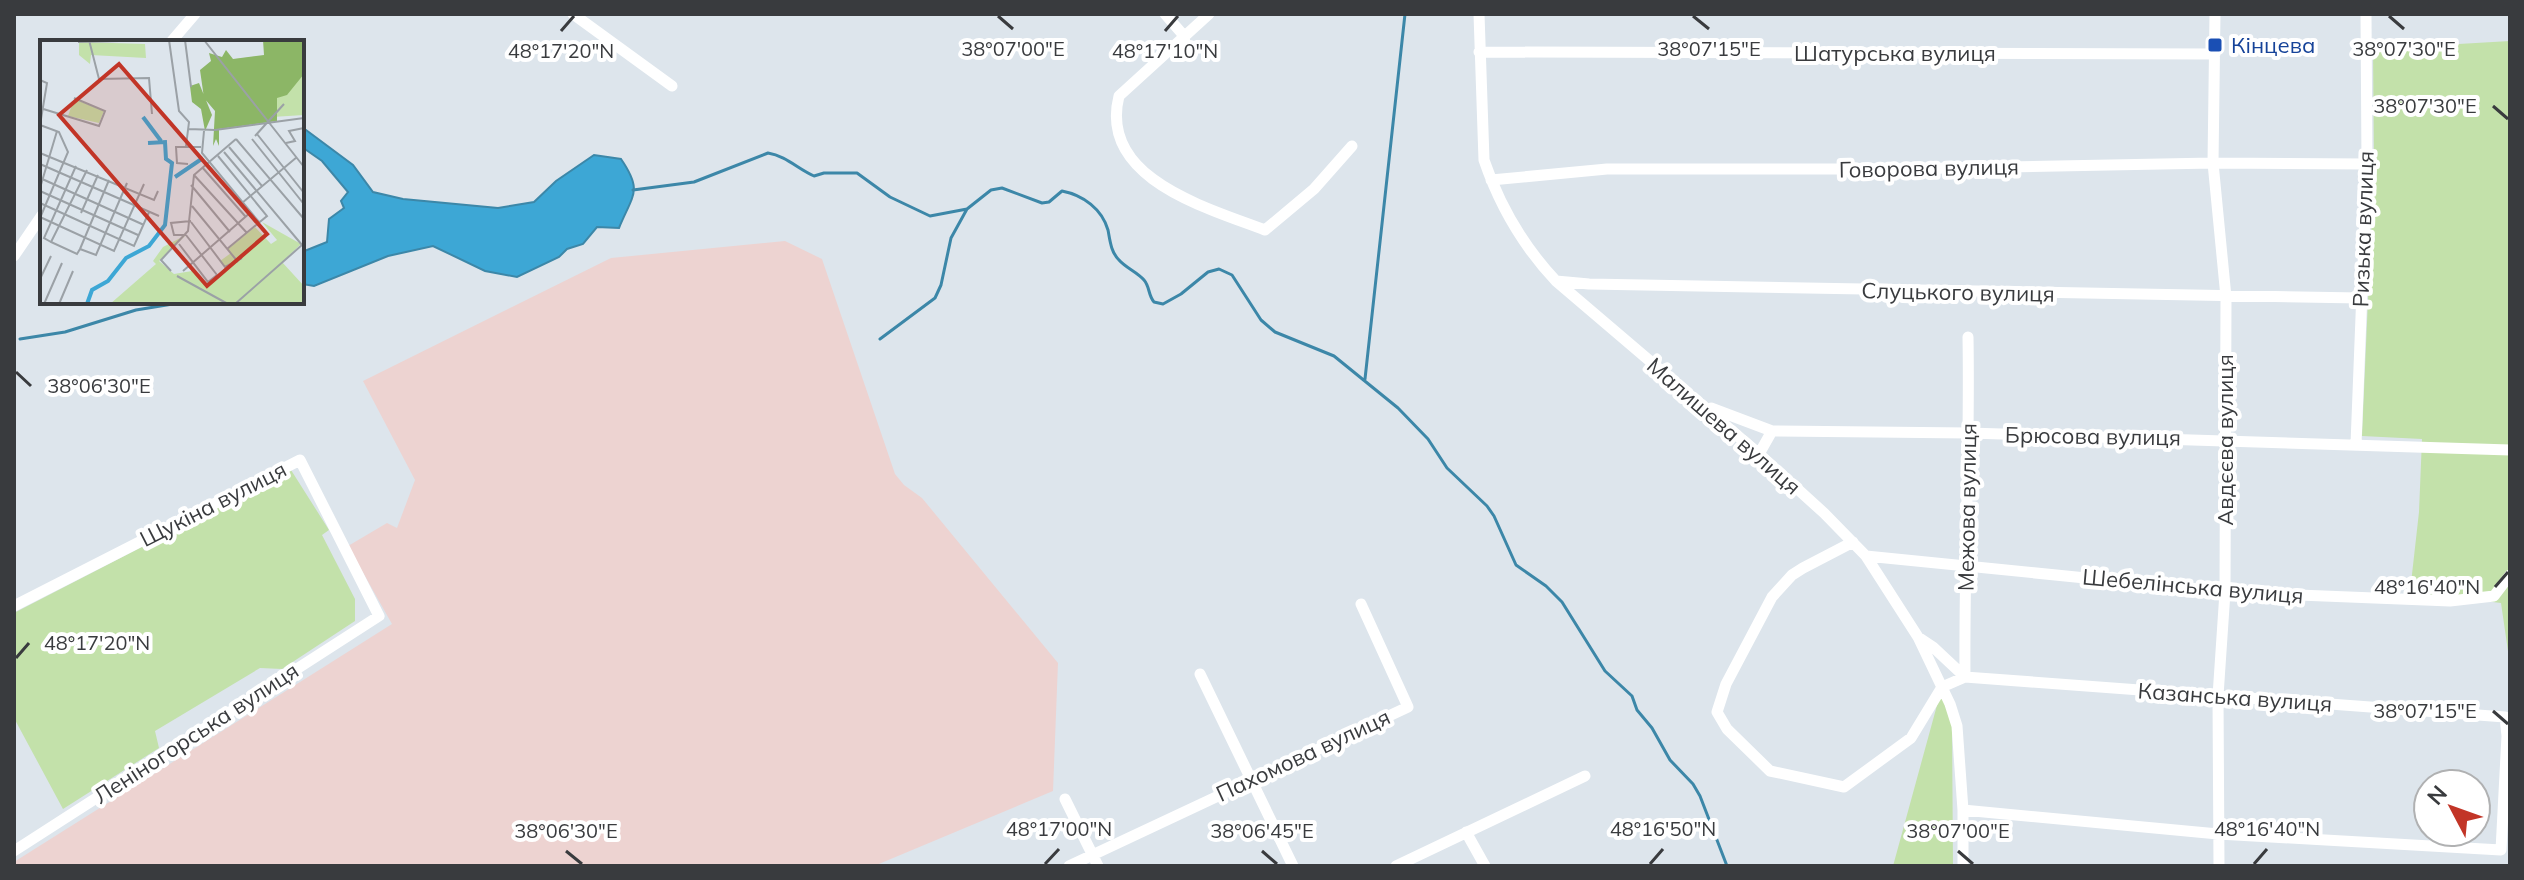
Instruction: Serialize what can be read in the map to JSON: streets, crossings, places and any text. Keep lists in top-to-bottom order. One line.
{"streets":{"street":["Шатурська вулиця","Говорова вулиця","Ризька вулиця","Слуцького вулиця","Малишева вулиця","Брюсова вулиця","Авдєєва вулиця","Щукіна вулиця","Межова вулиця","Шебелінська вулиця","Казанська вулиця","Леніногорська вулиця","Пахомова вулиця"]},"crossings":[["Шатурська вулиця","Малишева вулиця"],["Шатурська вулиця","Авдєєва вулиця"],["Говорова вулиця","Ризька вулиця"],["Говорова вулиця","Малишева вулиця"],["Говорова вулиця","Авдєєва вулиця"],["Ризька вулиця","Слуцького вулиця"],["Ризька вулиця","Брюсова вулиця"],["Слуцького вулиця","Малишева вулиця"],["Слуцького вулиця","Авдєєва вулиця"],["Малишева вулиця","Брюсова вулиця"],["Малишева вулиця","Шебелінська вулиця"],["Малишева вулиця","Казанська вулиця"],["Брюсова вулиця","Авдєєва вулиця"],["Брюсова вулиця","Межова вулиця"],["Авдєєва вулиця","Шебелінська вулиця"],["Авдєєва вулиця","Казанська вулиця"],["Щукіна вулиця","Леніногорська вулиця"],["Межова вулиця","Шебелінська вулиця"],["Межова вулиця","Казанська вулиця"],["Шебелінська вулиця","Казанська вулиця"]],"places":{"transit":["Кінцева"]},"north":"top left","coordinates":["38°07'00\"E","38°07'15\"E","38°07'30\"E","48°17'20\"N","48°17'10\"N","38°06'30\"E","48°16'40\"N","48°17'00\"N","48°16'50\"N","38°06'45\"E"]}
